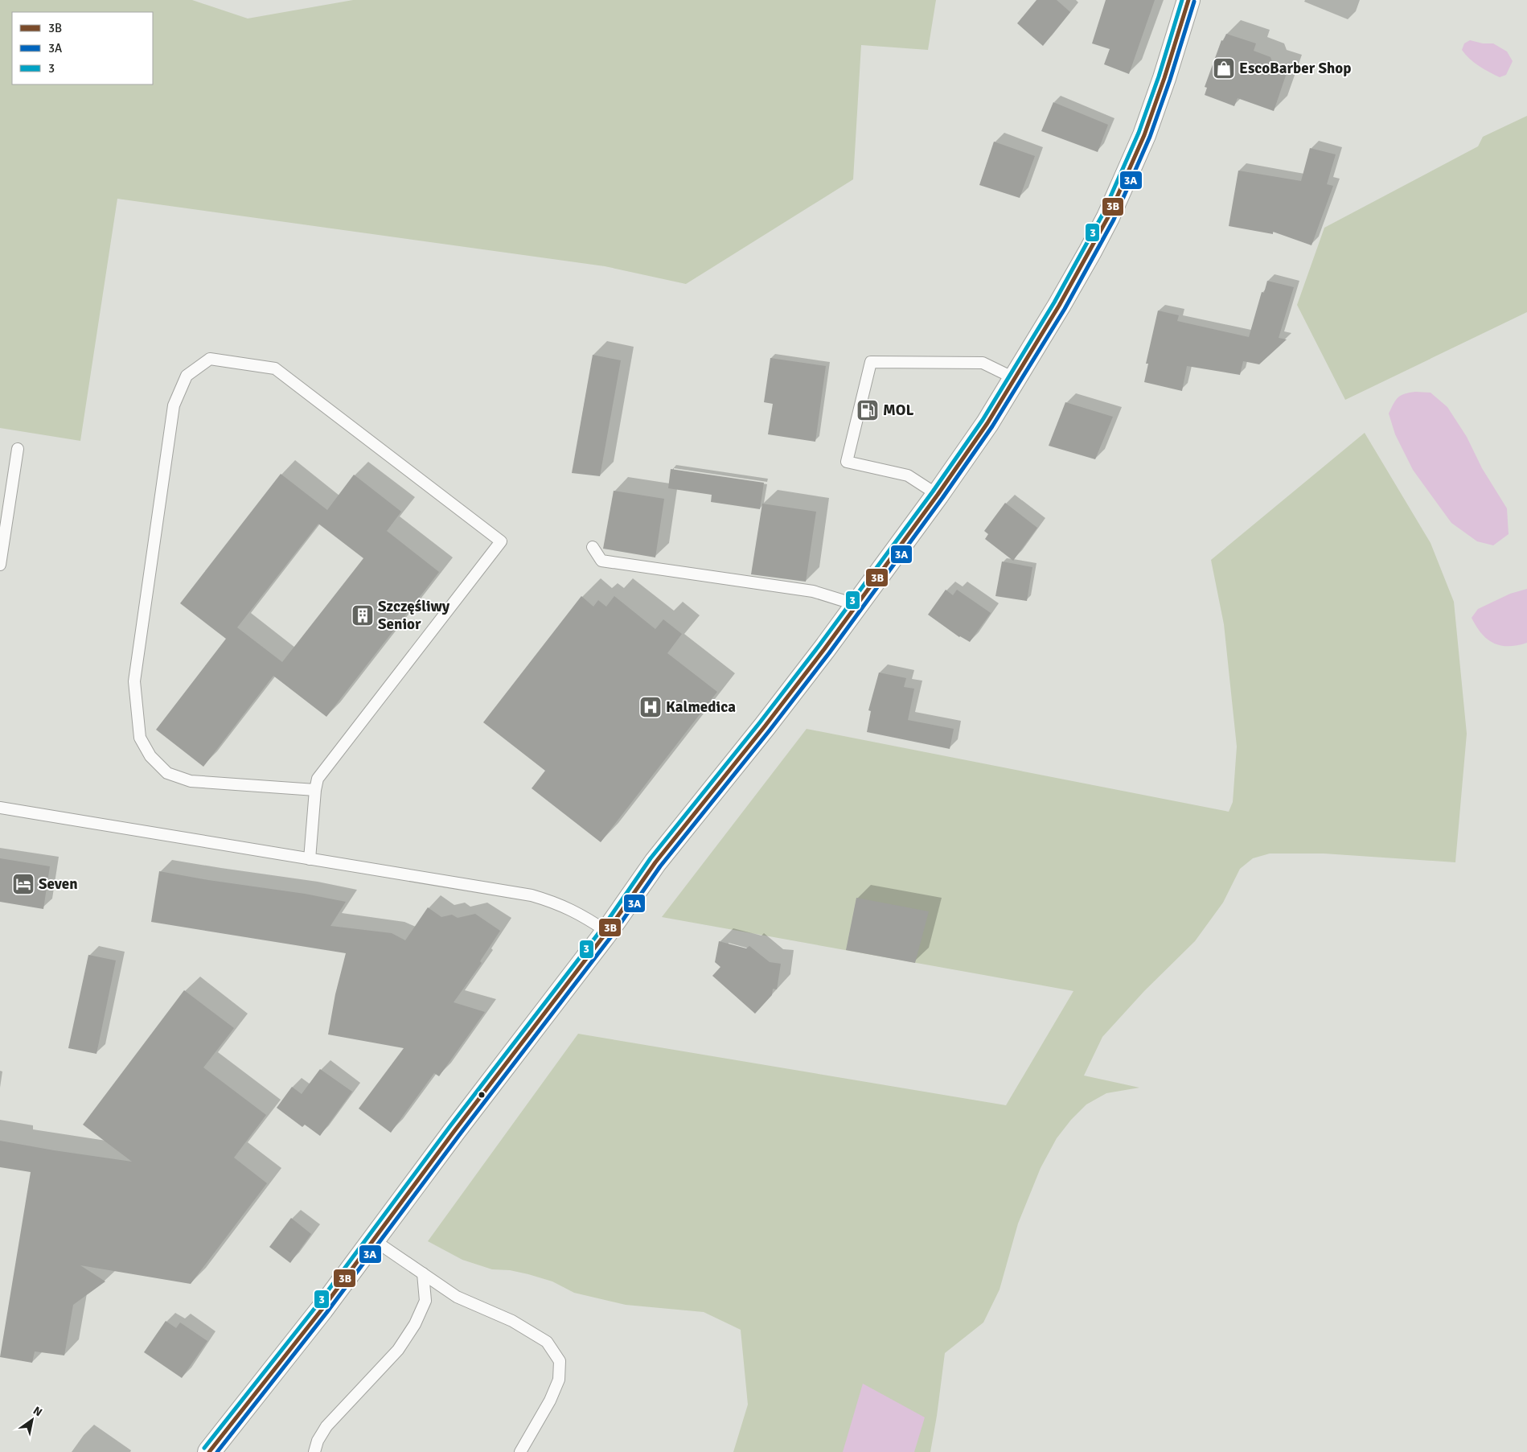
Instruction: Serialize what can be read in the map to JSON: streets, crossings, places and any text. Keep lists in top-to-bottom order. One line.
{"places":{"shop":["EscoBarber Shop"],"fuel station":["MOL"],"building":["Szczęśliwy Senior"],"hospital":["Kalmedica"],"hotel":["Seven"]},"lines":["transit line 3B","transit line 3","transit line 3A"],"legend":["3B","3A","3"],"north":"top right"}
